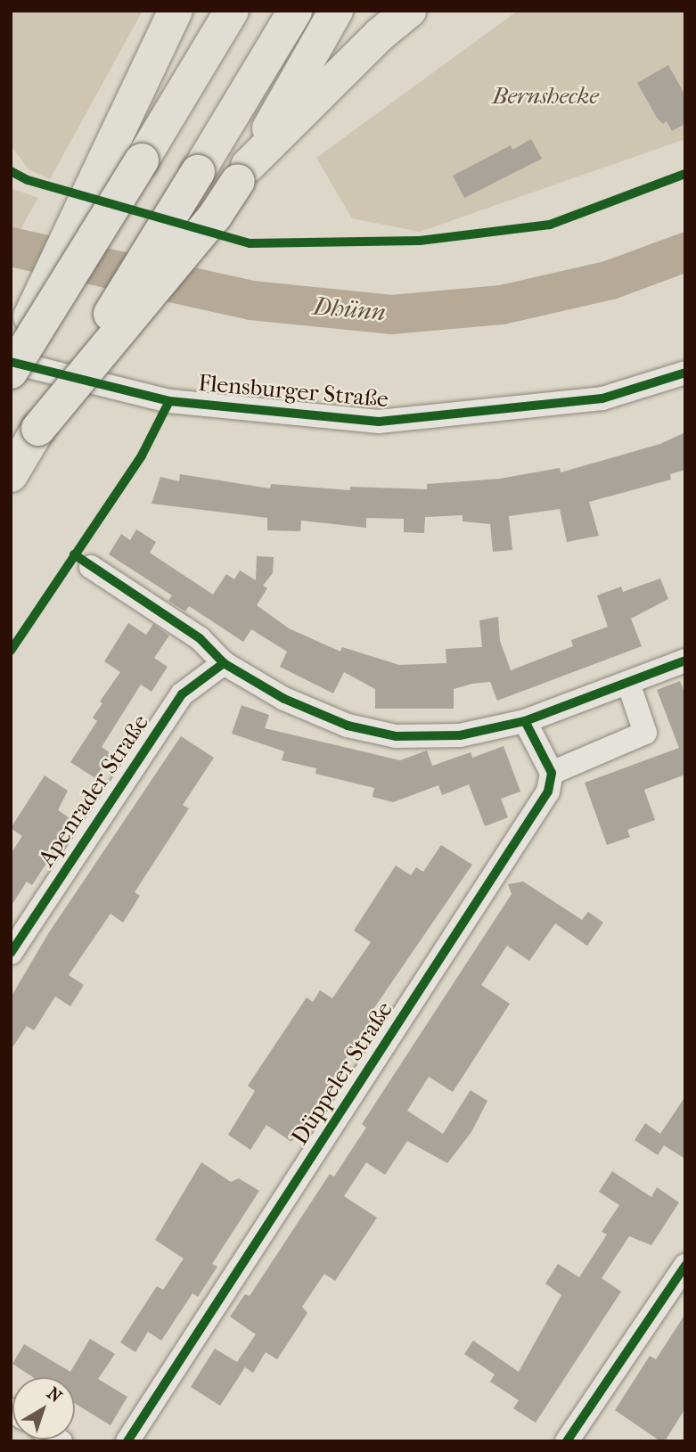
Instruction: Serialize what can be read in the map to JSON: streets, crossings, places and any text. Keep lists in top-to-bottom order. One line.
{"streets":{"street":["Flensburger Straße","Apenrader Straße","Düppeler Straße"]},"water":["Dhünn"],"parks":["Bernshecke"],"north":"top right"}
